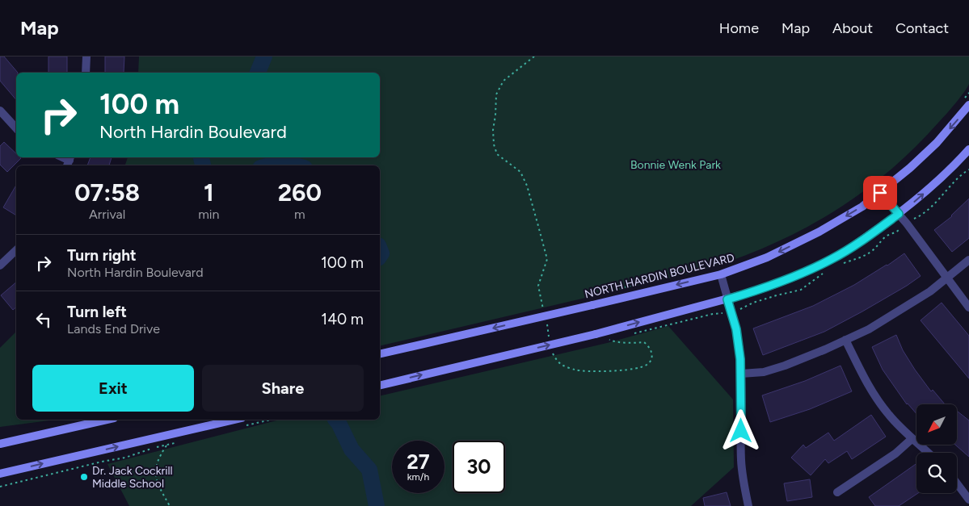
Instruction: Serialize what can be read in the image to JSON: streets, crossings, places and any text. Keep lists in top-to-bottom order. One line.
{"streets":{"main road":["NORTH HARDIN BOULEVARD"]},"parks":["Bonnie Wenk Park"],"places":["Dr. Jack Cockrill Middle School"],"north":"bottom left","page":{"header":"Map","nav":["Home","Map","About","Contact"],"turn":["100 m","North Hardin Boulevard"],"eta":["07:58","Arrival","1","min","260","m"],"list":[{"name":"Turn right","note":"North Hardin Boulevard","value":"100 m"},{"name":"Turn left","note":"Lands End Drive","value":"140 m"}],"buttons":["Exit","Share"],"speed":"27 km/h","limit":"30"}}
